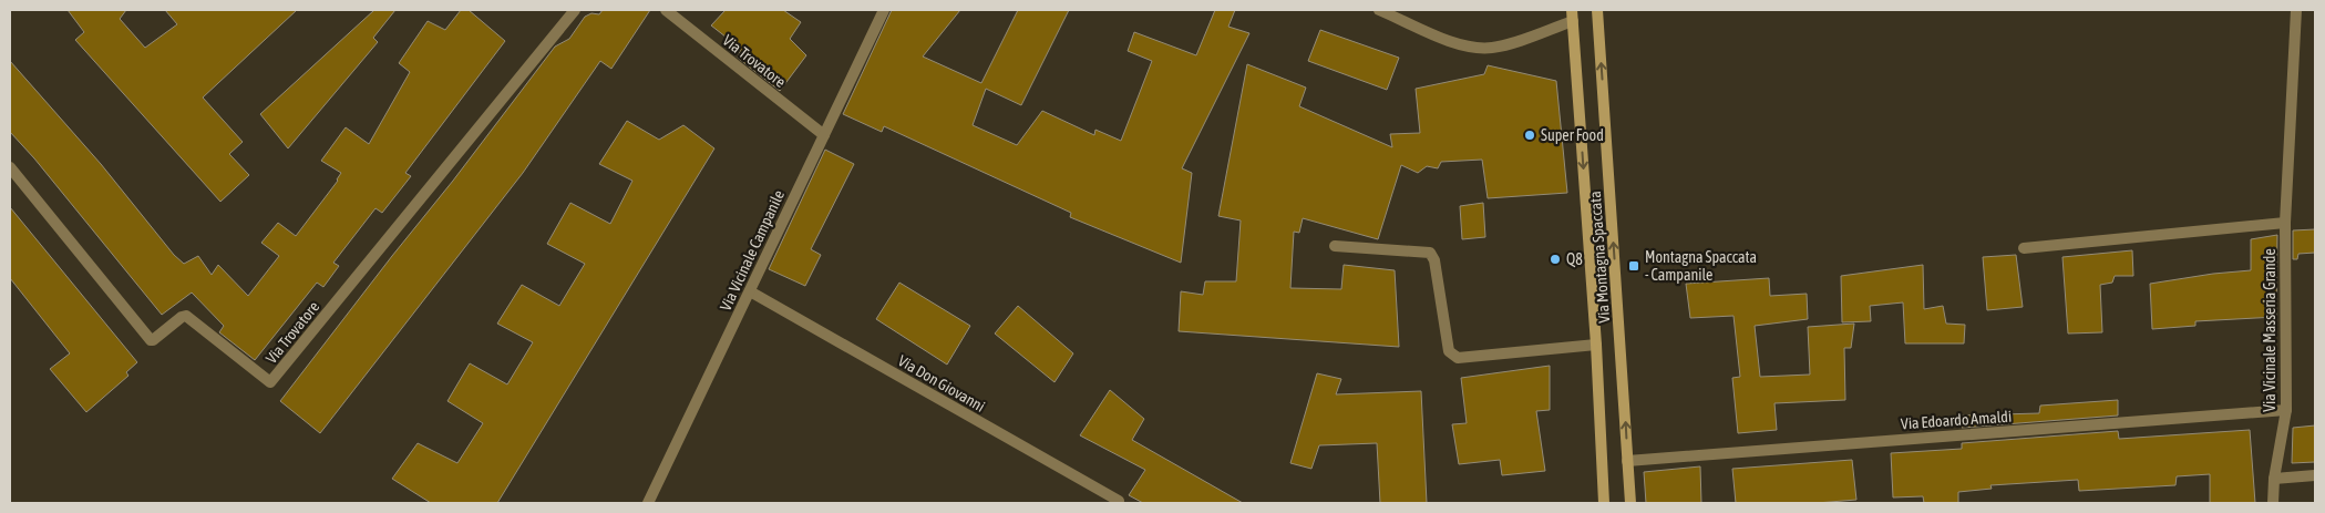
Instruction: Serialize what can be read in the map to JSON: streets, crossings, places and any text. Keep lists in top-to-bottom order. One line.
{"streets":{"main road":["Via Montagna Spaccata"],"street":["Via Trovatore","Via Vicinale Campanile","Via Vicinale Masseria Grande","Via Don Giovanni","Via Edoardo Amaldi"]},"crossings":[["Via Trovatore","Via Vicinale Campanile"],["Via Vicinale Campanile","Via Don Giovanni"],["Via Montagna Spaccata","Via Edoardo Amaldi"],["Via Vicinale Masseria Grande","Via Edoardo Amaldi"]],"places":{"other":["Super Food","Q8"],"transit":["Montagna Spaccata - Campanile"]}}
